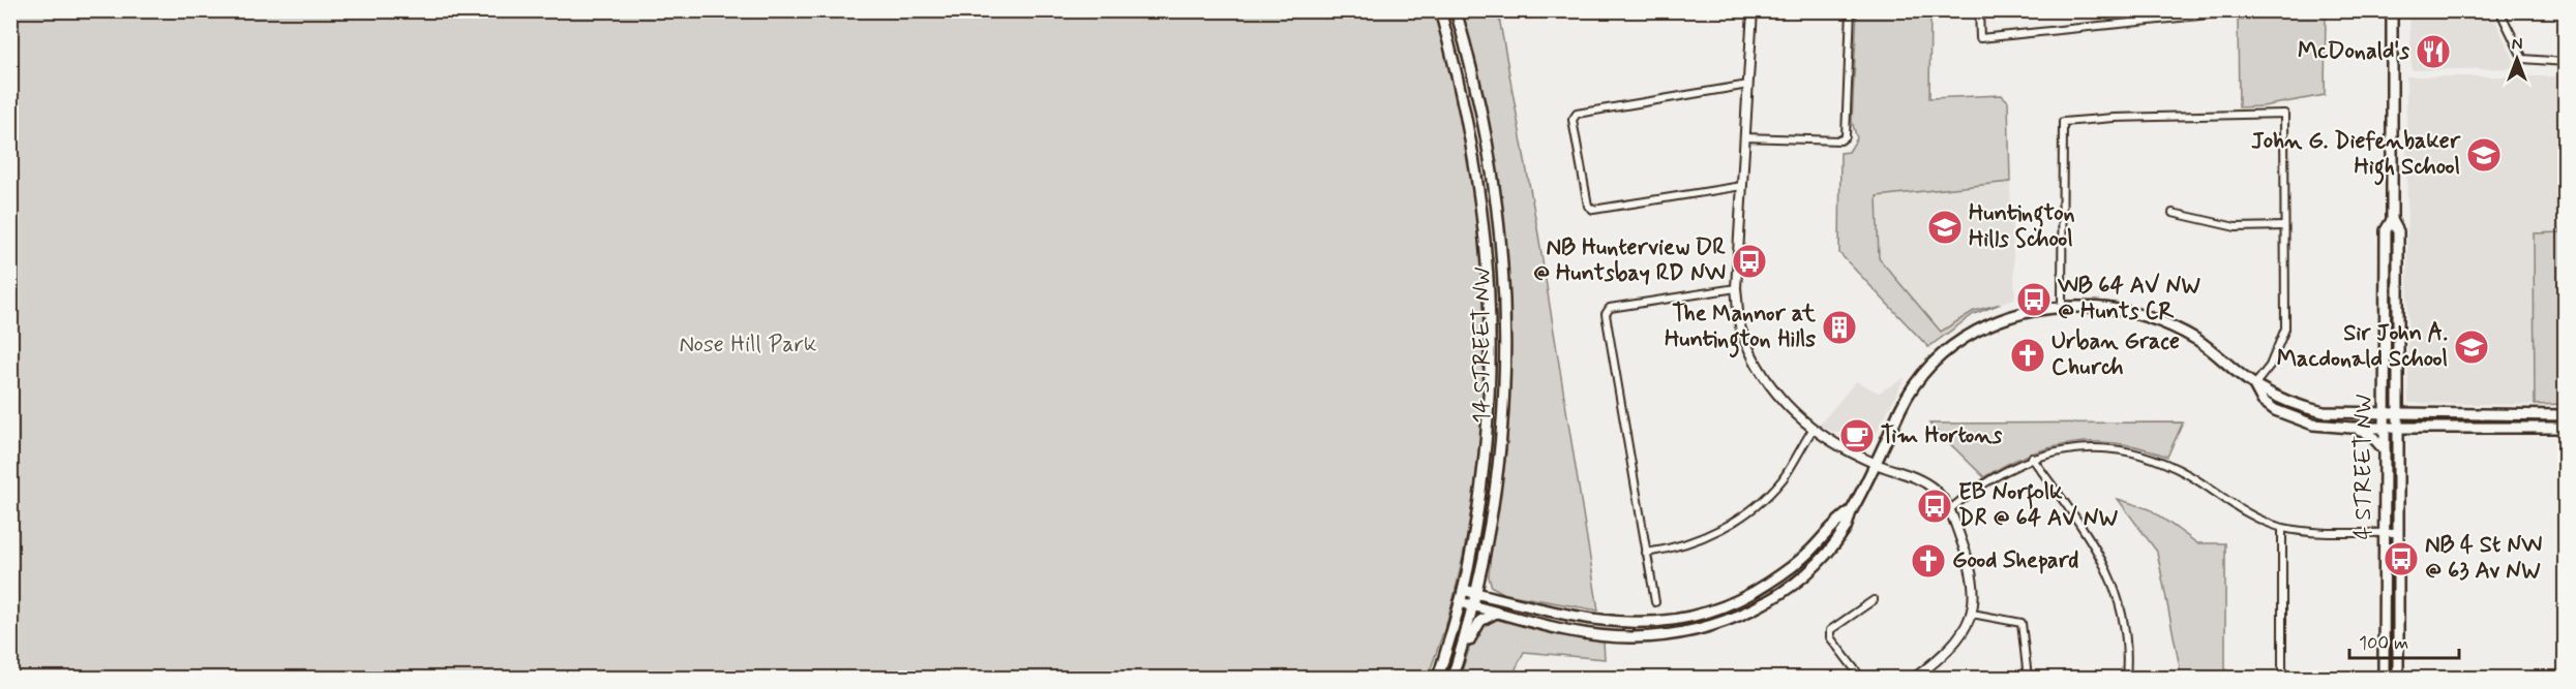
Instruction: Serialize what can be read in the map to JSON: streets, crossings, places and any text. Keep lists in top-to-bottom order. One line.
{"streets":{"main road":["14 STREET NW","4 STREET NW"]},"parks":["Nose Hill Park"],"places":{"restaurant":["McDonald's"],"school or university":["John G. Diefenbaker High School","Huntington Hills School","Sir John A. Macdonald School"],"bus stop":["NB Hunterview DR @ Huntsbay RD NW","WB 64 AV NW @ Hunts CR","EB Norfolk DR @ 64 AV NW","NB 4 St NW @ 63 Av NW"],"building":["The Mannor at Huntington Hills"],"church":["Urban Grace Church","Good Shepard"],"cafe":["Tim Hortons"]},"scale_bar":"100 m","north":"top"}
